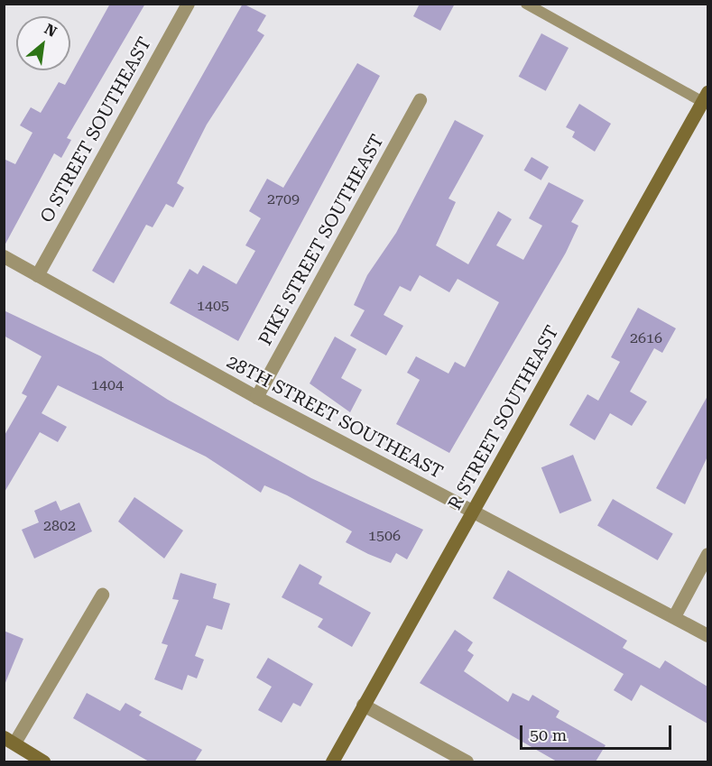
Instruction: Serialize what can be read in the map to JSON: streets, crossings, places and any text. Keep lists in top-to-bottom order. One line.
{"streets":{"street":["O STREET SOUTHEAST","PIKE STREET SOUTHEAST","28TH STREET SOUTHEAST","R STREET SOUTHEAST"]},"crossings":[["O STREET SOUTHEAST","28TH STREET SOUTHEAST"],["PIKE STREET SOUTHEAST","28TH STREET SOUTHEAST"],["28TH STREET SOUTHEAST","R STREET SOUTHEAST"]],"house_numbers":["2709","1405","2616","1404","2802","1506"],"scale_bar":"50 m","north":"top right"}
